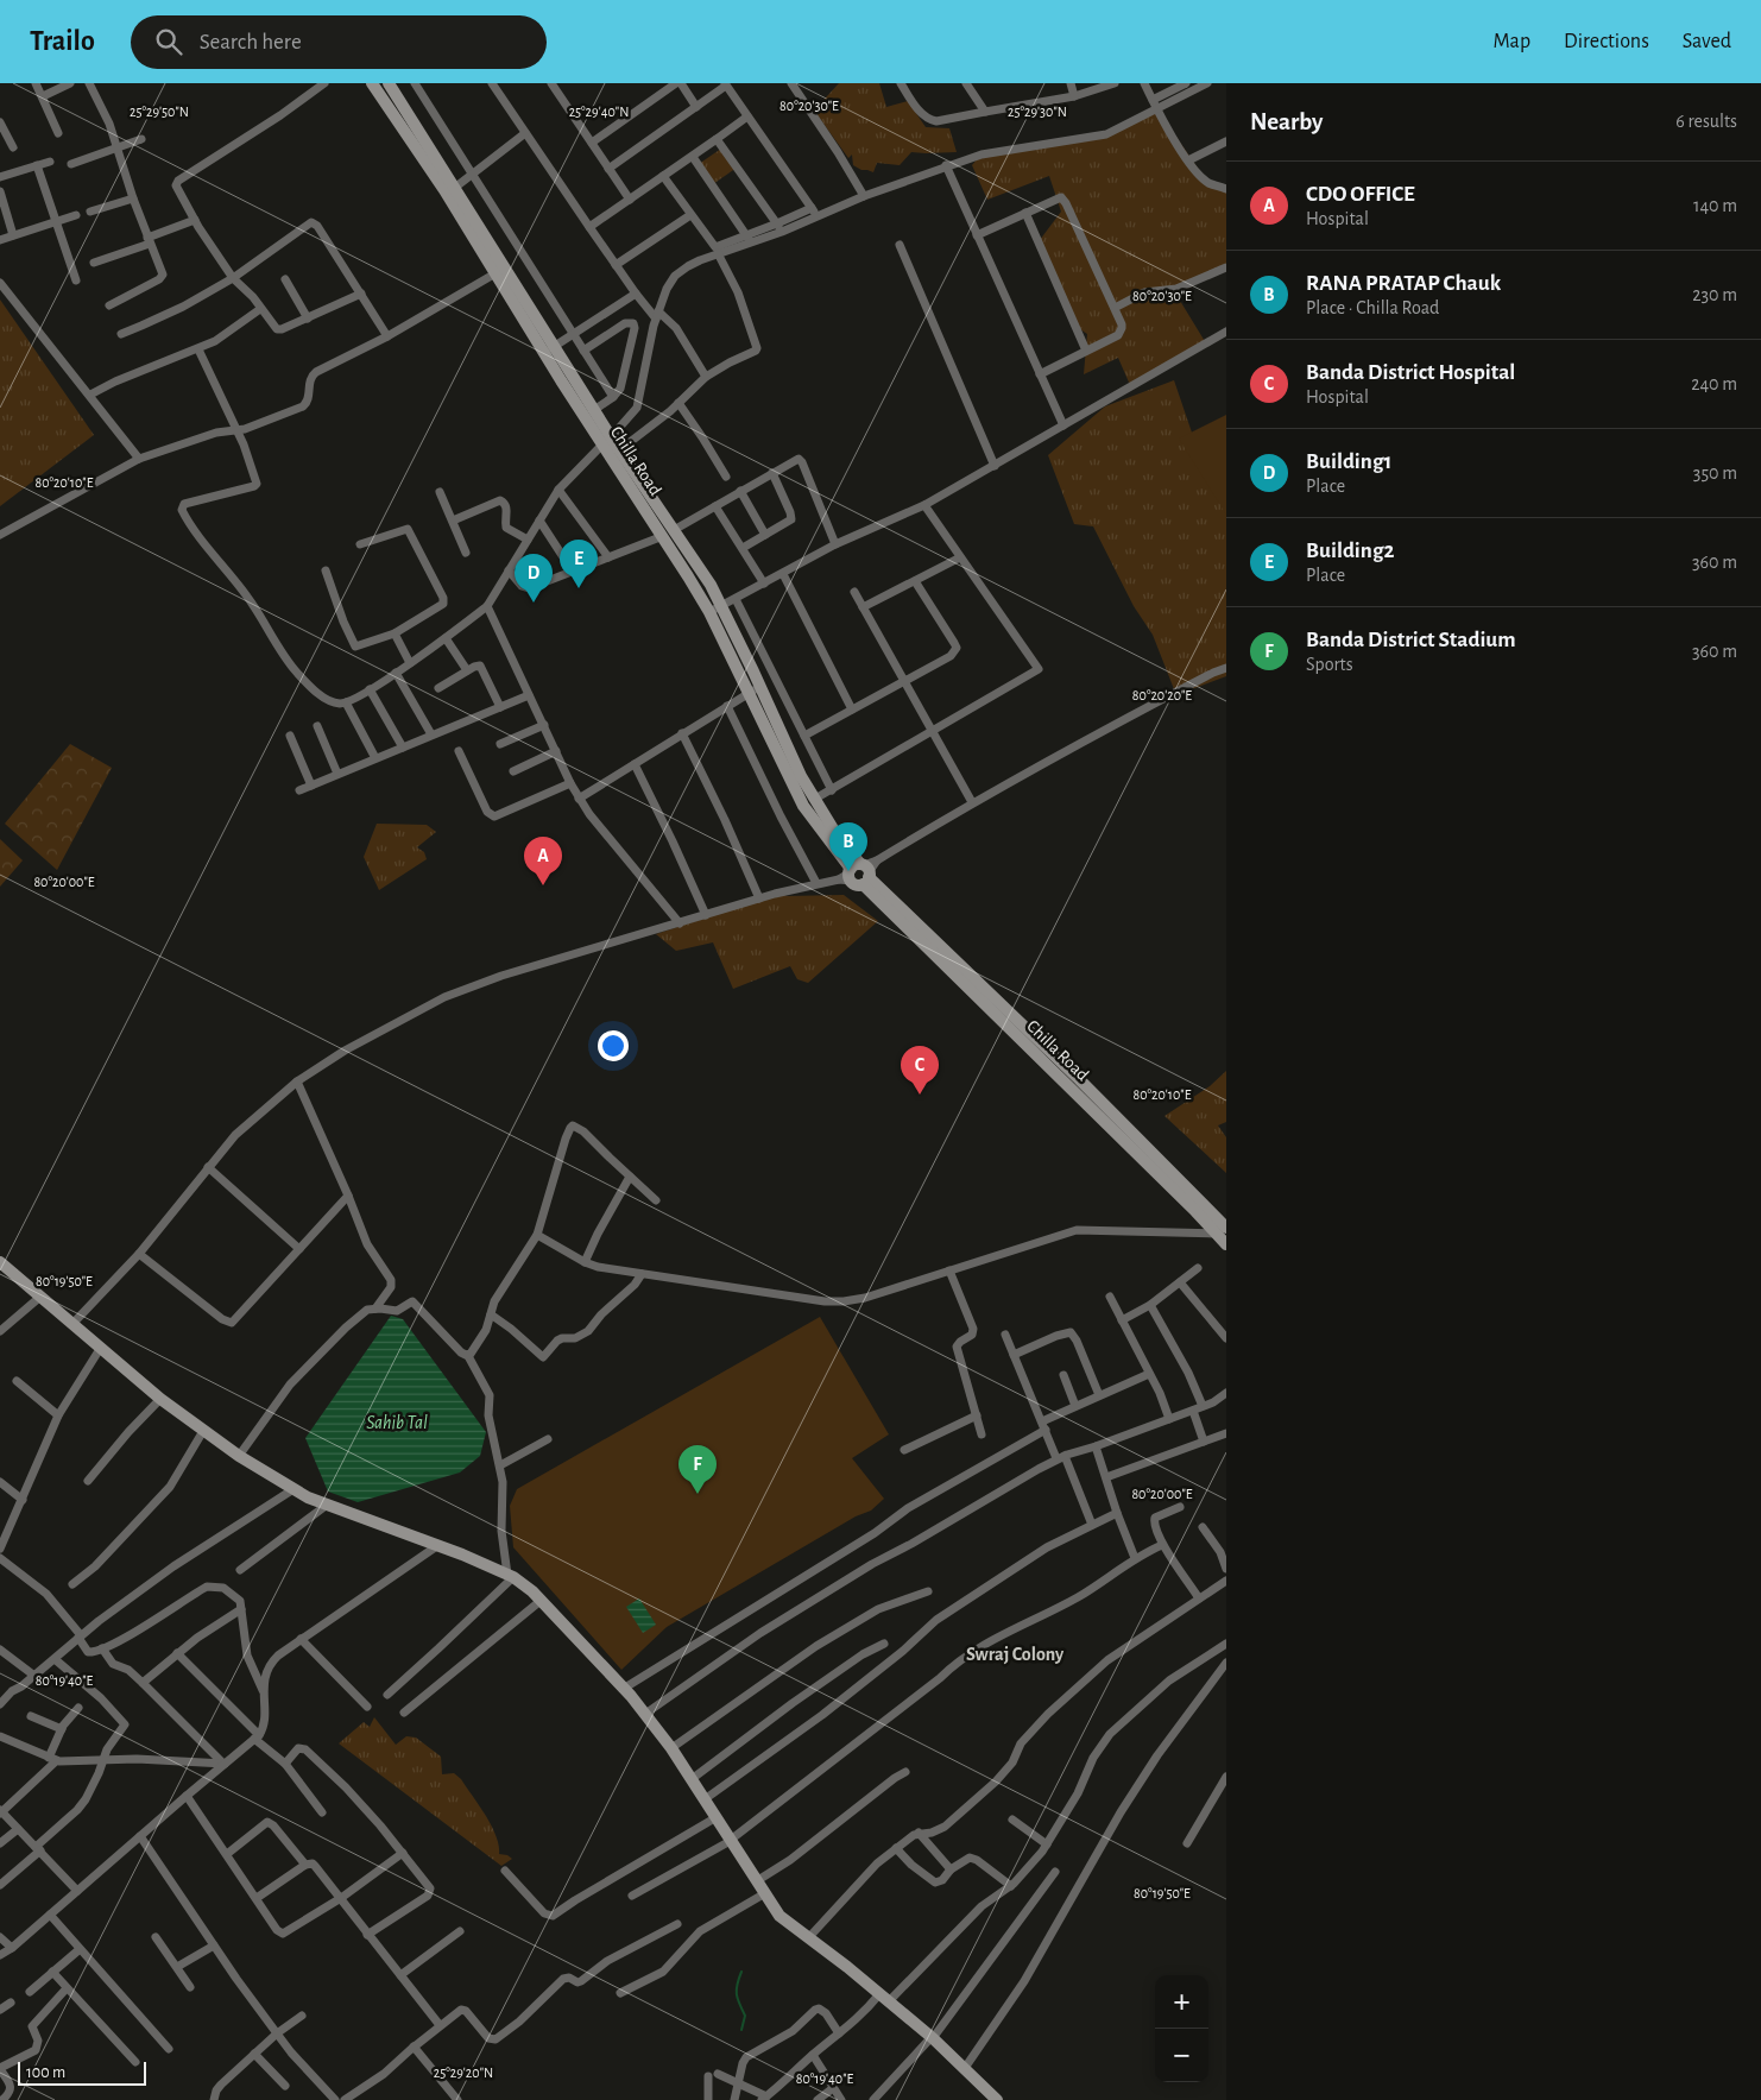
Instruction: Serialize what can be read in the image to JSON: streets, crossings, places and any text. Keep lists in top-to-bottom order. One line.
{"streets":{"main road":["Chilla Road"]},"districts":["Swraj Colony"],"water":["Sahib Tal"],"scale_bar":"100 m","page":{"header":"Trailo","search":"Search here","nav":["Map","Directions","Saved"],"heading":["Nearby","6 results"],"list":[{"mark":"A","name":"CDO OFFICE","note":"Hospital","value":"140 m"},{"mark":"B","name":"RANA PRATAP Chauk","note":"Place · Chilla Road","value":"230 m"},{"mark":"C","name":"Banda District Hospital","note":"Hospital","value":"240 m"},{"mark":"D","name":"Building1","note":"Place","value":"350 m"},{"mark":"E","name":"Building2","note":"Place","value":"360 m"},{"mark":"F","name":"Banda District Stadium","note":"Sports","value":"360 m"}],"pins":["E","D","B","A","C","F"],"map_buttons":["+","−"],"scale":"100 m"},"coordinates":["80°20'30\"E","25°29'50\"N","25°29'40\"N","25°29'30\"N","80°20'10\"E","80°20'20\"E","80°20'00\"E","80°19'50\"E","80°19'40\"E","25°29'20\"N"]}
